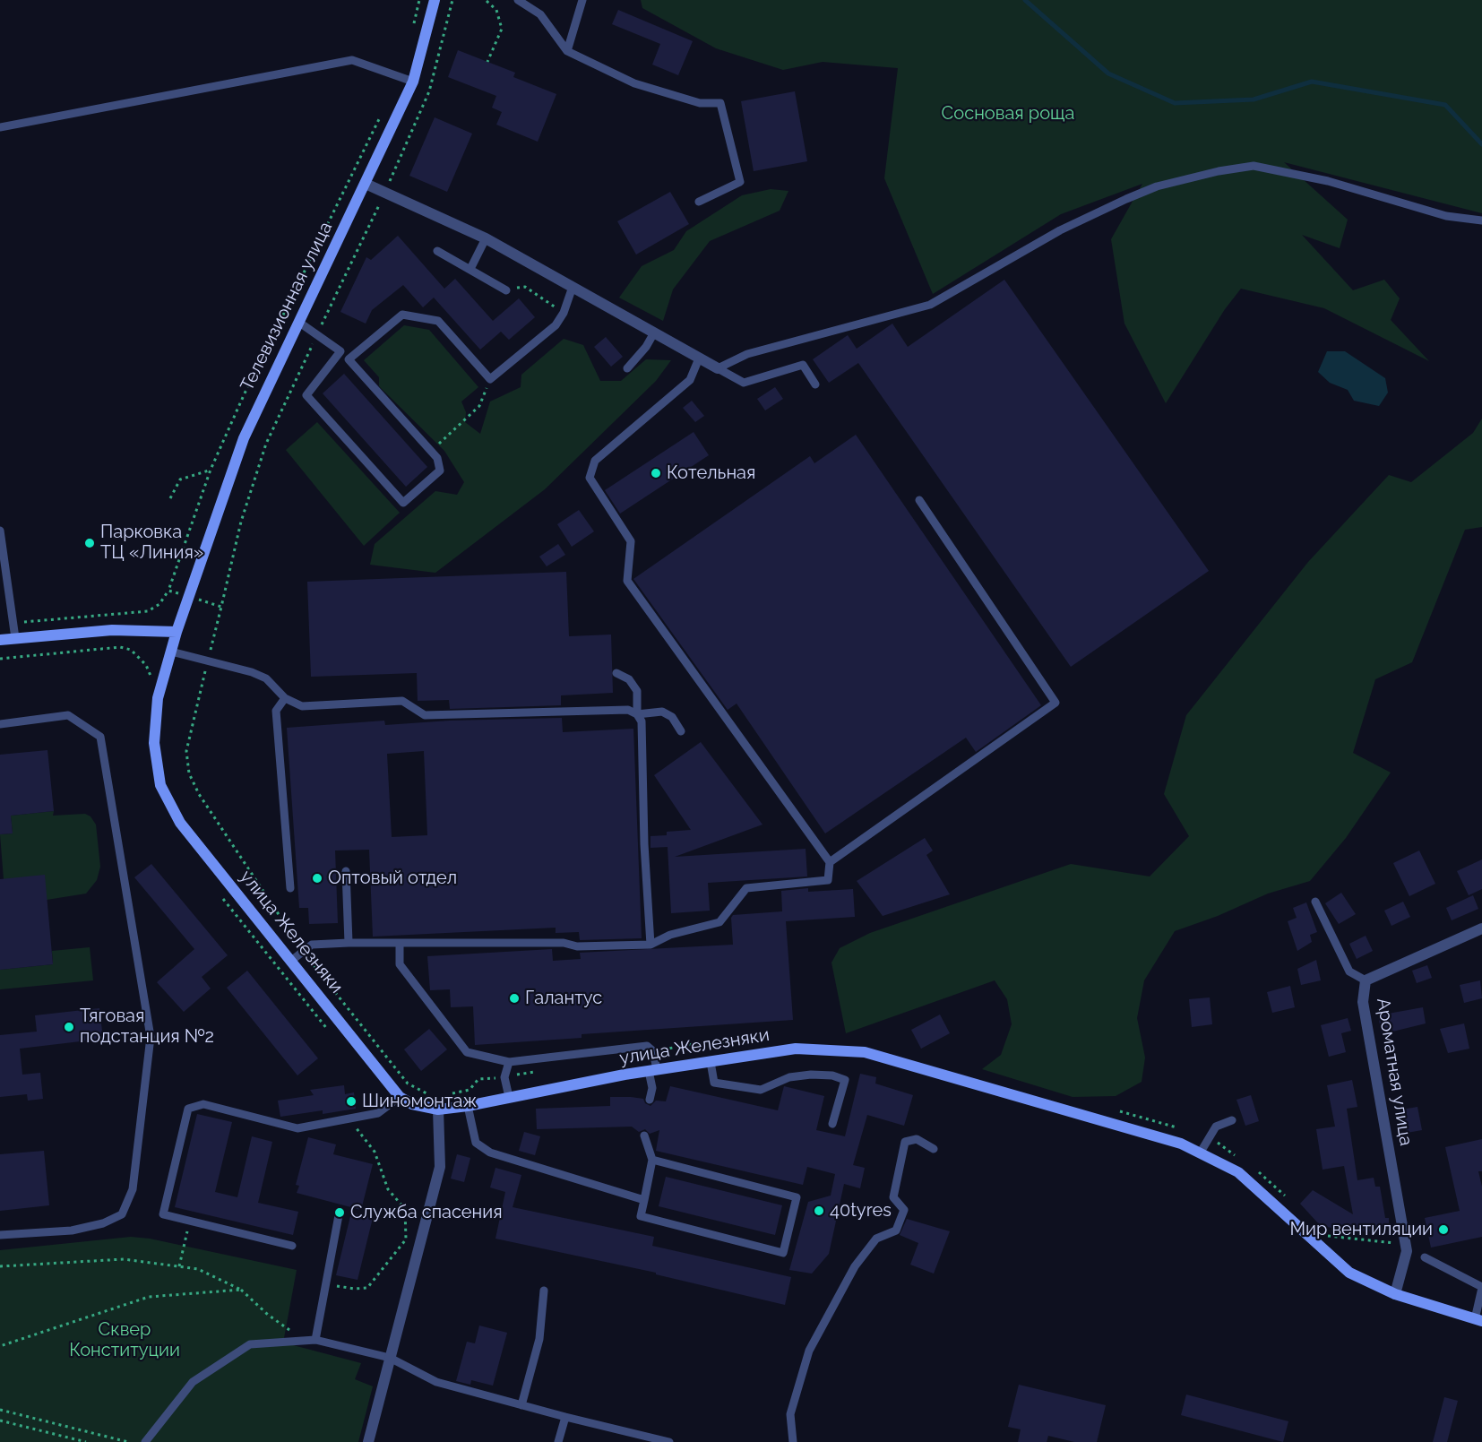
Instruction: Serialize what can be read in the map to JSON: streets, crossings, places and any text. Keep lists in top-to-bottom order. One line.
{"streets":{"street":["Телевизионная улица","улица Железняки","Ароматная улица"]},"crossings":[["Телевизионная улица","улица Железняки"],["улица Железняки","Ароматная улица"]],"parks":["Сосновая роща","Сквер Конституции"],"places":["Котельная","Парковка ТЦ «Линия»","Оптовый отдел","Галантус","Тяговая подстанция №2","Шиномонтаж","40tyres","Служба спасения","Мир вентиляции"]}
